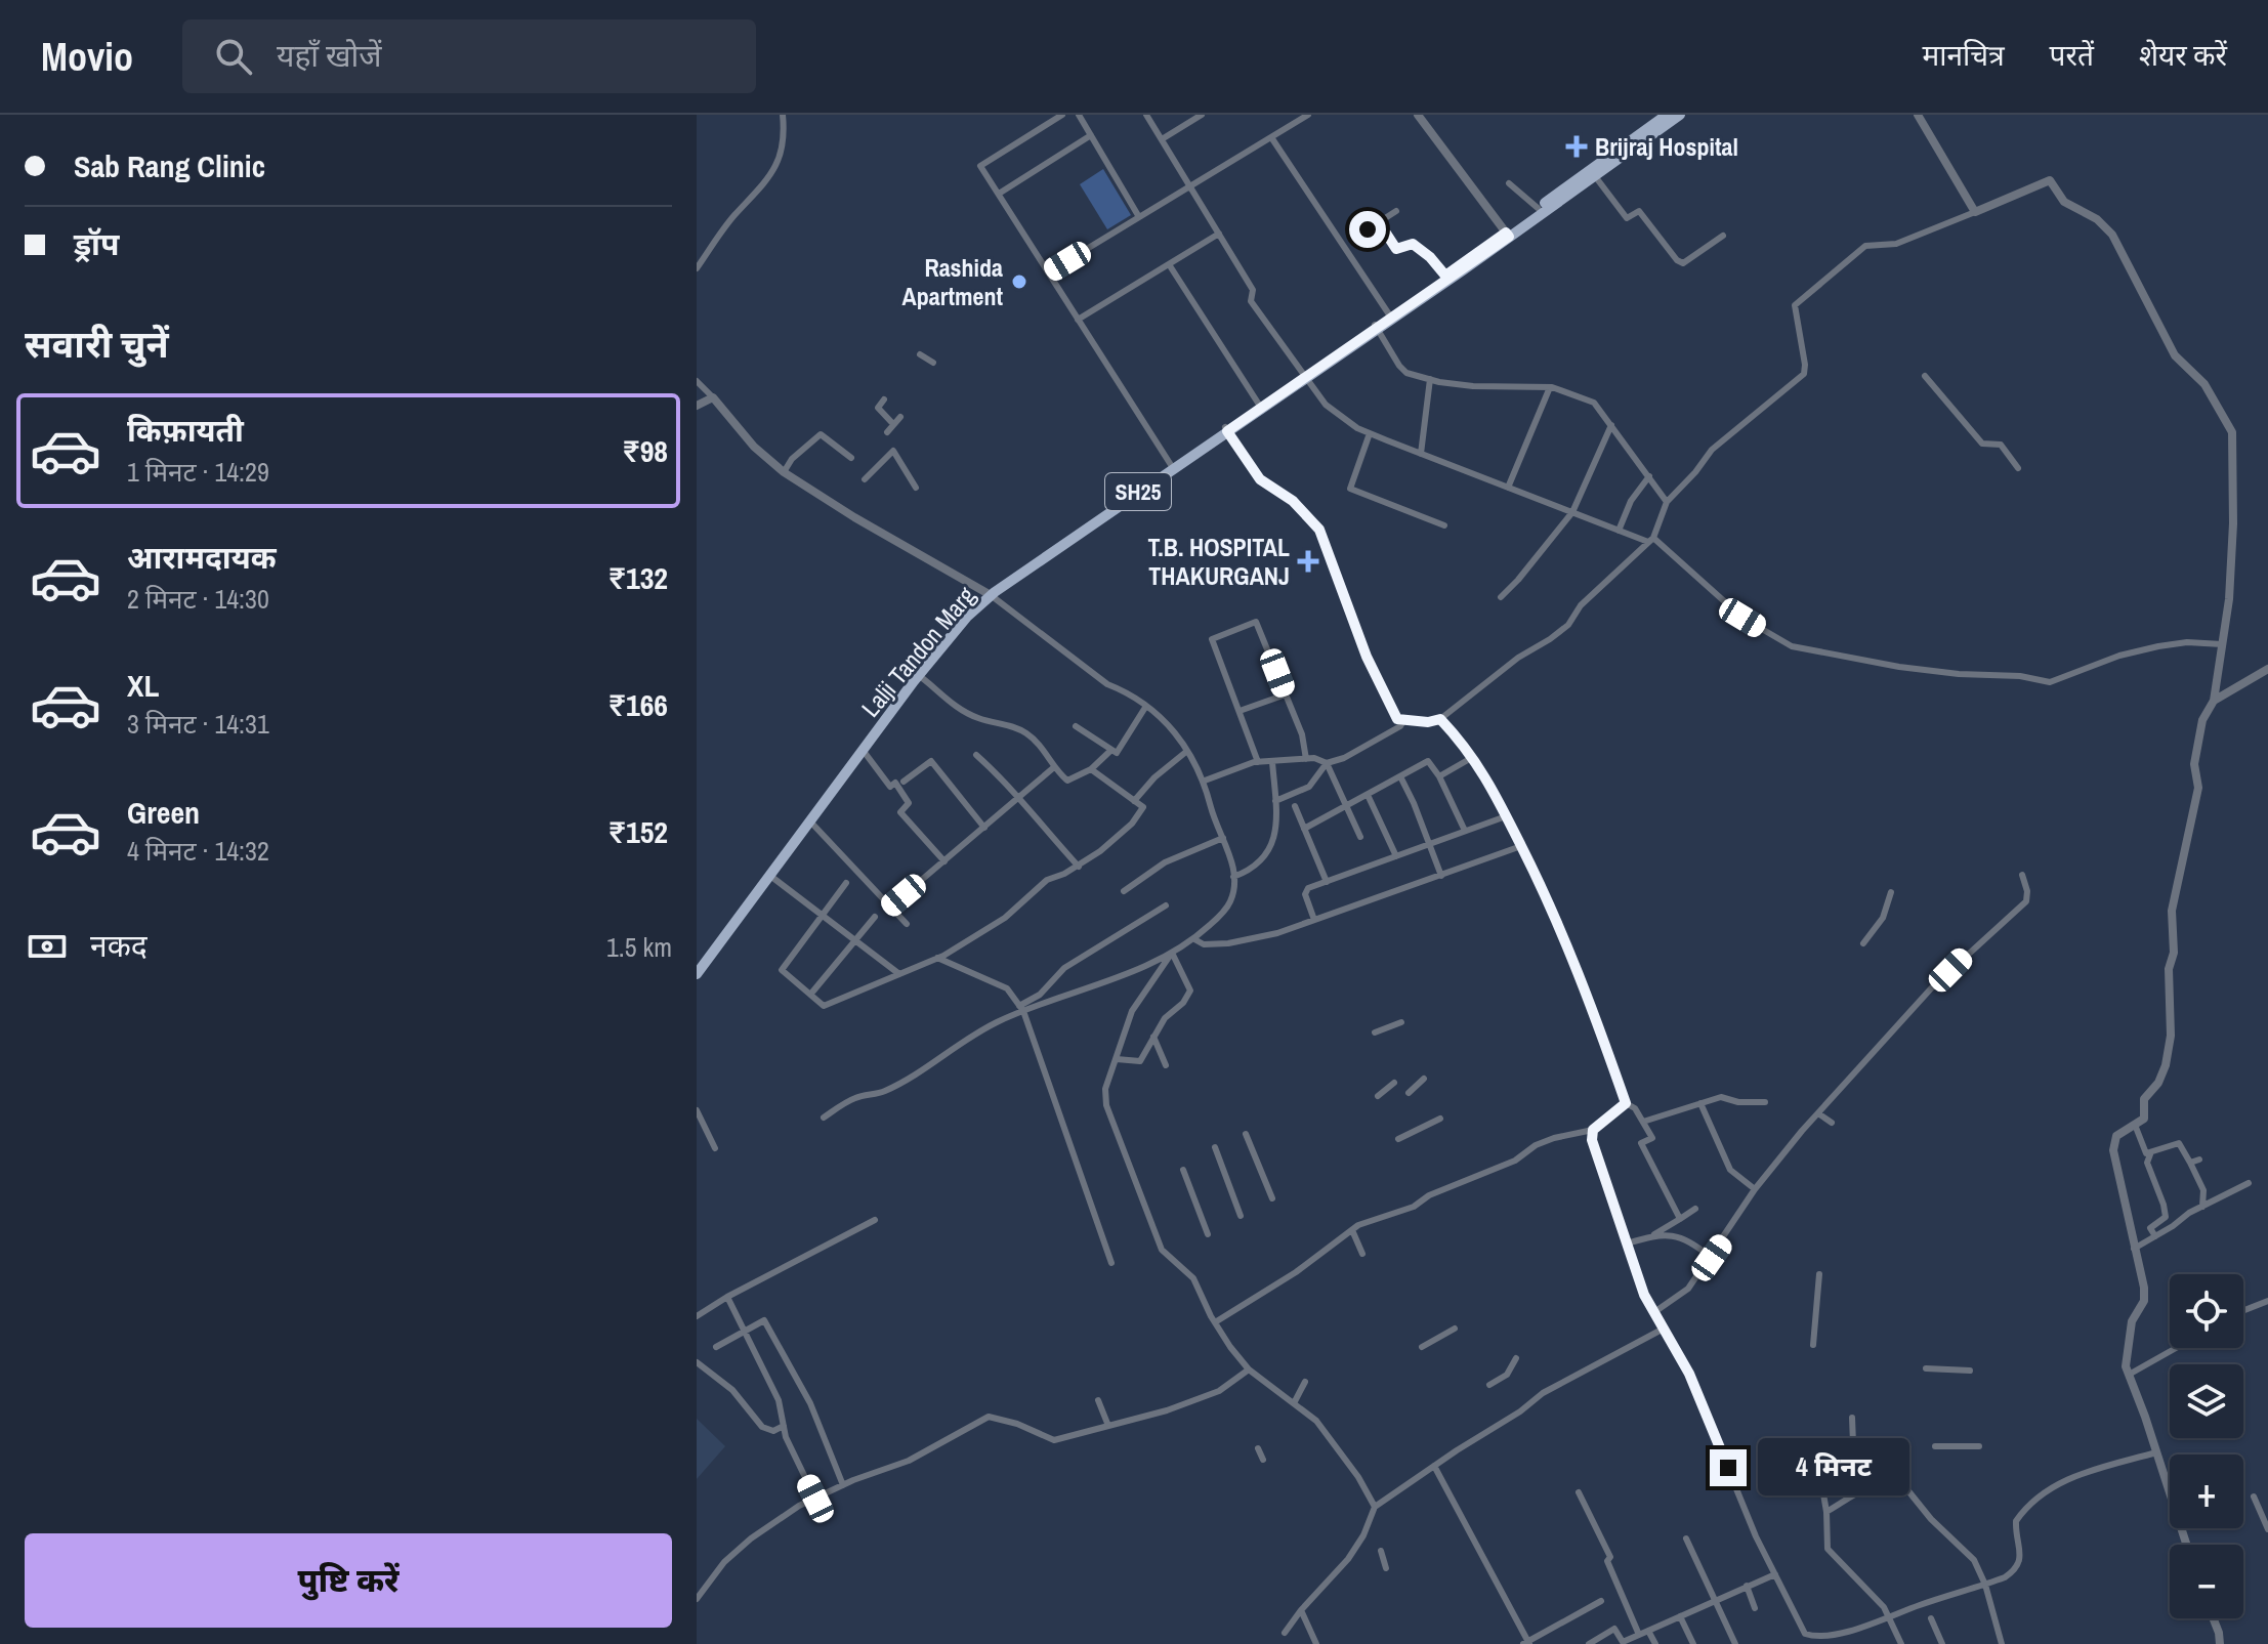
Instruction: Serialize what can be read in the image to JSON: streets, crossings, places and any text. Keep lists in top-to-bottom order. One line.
{"streets":{"main road":["SH25","Lalji Tandon Marg"]},"places":{"health":["Brijraj Hospital","T.B. HOSPITAL THAKURGANJ"],"other":["Rashida Apartment"]},"page":{"header":"Movio","search":"यहाँ खोजें","nav":["मानचित्र","परतें","शेयर करें"],"banner":["Sab Rang Clinic","ड्रॉप"],"heading":"सवारी चुनें","list":[{"name":"किफ़ायती","note":"1 मिनट · 14:29","value":"₹98"},{"name":"आरामदायक","note":"2 मिनट · 14:30","value":"₹132"},{"name":"XL","note":"3 मिनट · 14:31","value":"₹166"},{"name":"Green","note":"4 मिनट · 14:32","value":"₹152"}],"pay":["नकद","1.5 km"],"map_buttons":["+","−"],"bubble":"4 मिनट","buttons":"पुष्टि करें"}}
